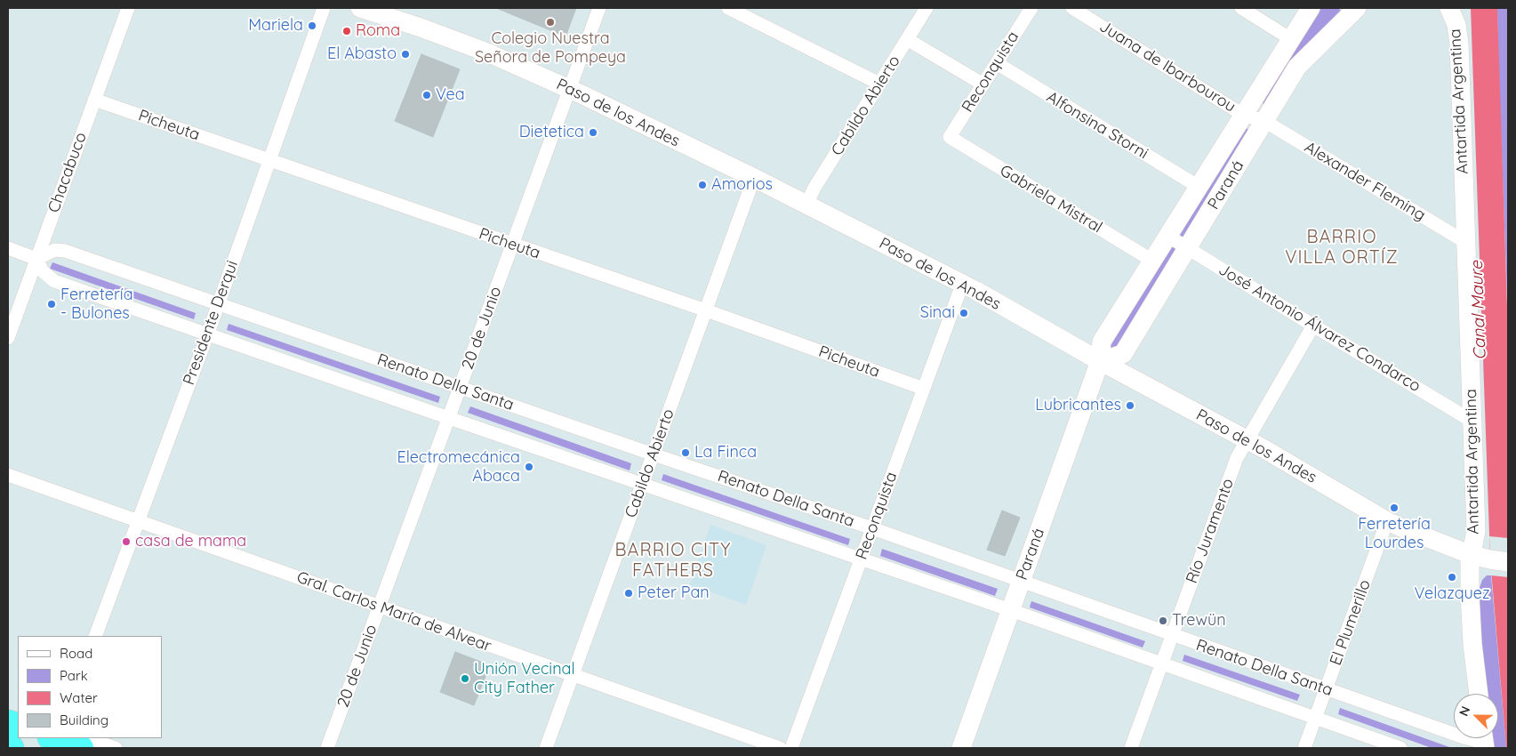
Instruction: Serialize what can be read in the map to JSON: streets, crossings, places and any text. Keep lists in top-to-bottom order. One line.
{"streets":{"street":["Juana de Ibarbourou","Reconquista","Antartida Argentina","Cabildo Abierto","Paso de los Andes","Picheuta","Alfonsina Storni","Chacabuco","Alexander Fleming","Paraná","Gabriela Mistral","Presidente Derqui","20 de Junio","José Antonio Álvarez Condarco","Renato Della Santa","Río Juramento","Gral. Carlos María de Alvear","El Plumerillo"]},"crossings":[["Juana de Ibarbourou","Alexander Fleming"],["Juana de Ibarbourou","Paraná"],["Reconquista","Paso de los Andes"],["Reconquista","Picheuta"],["Reconquista","Alfonsina Storni"],["Reconquista","Gabriela Mistral"],["Reconquista","Renato Della Santa"],["Antartida Argentina","Paso de los Andes"],["Antartida Argentina","Alexander Fleming"],["Antartida Argentina","José Antonio Álvarez Condarco"],["Cabildo Abierto","Paso de los Andes"],["Cabildo Abierto","Picheuta"],["Cabildo Abierto","Renato Della Santa"],["Cabildo Abierto","Gral. Carlos María de Alvear"],["Paso de los Andes","Paraná"],["Paso de los Andes","20 de Junio"],["Paso de los Andes","Río Juramento"],["Paso de los Andes","El Plumerillo"],["Picheuta","Chacabuco"],["Picheuta","Presidente Derqui"],["Picheuta","20 de Junio"],["Alfonsina Storni","Paraná"],["Chacabuco","Renato Della Santa"],["Alexander Fleming","Paraná"],["Paraná","Gabriela Mistral"],["Paraná","José Antonio Álvarez Condarco"],["Paraná","Renato Della Santa"],["Presidente Derqui","Renato Della Santa"],["Presidente Derqui","Gral. Carlos María de Alvear"],["20 de Junio","Renato Della Santa"],["20 de Junio","Gral. Carlos María de Alvear"],["José Antonio Álvarez Condarco","Río Juramento"],["Renato Della Santa","Río Juramento"],["Renato Della Santa","El Plumerillo"]],"districts":["BARRIO VILLA ORTÍZ","BARRIO CITY FATHERS"],"water":["Canal Maure"],"places":["Colegio Nuestra Señora de Pompeya","Mariela","Roma","El Abasto","Vea","Dietetica","Amorios","Ferretería - Bulones","Sinai","Lubricantes","La Finca","Electromecánica Abaca","Ferretería Lourdes","casa de mama","Velazquez","Peter Pan","Trewün","Unión Vecinal City Father"],"legend":["Road","Park","Water","Building"],"north":"top left"}
